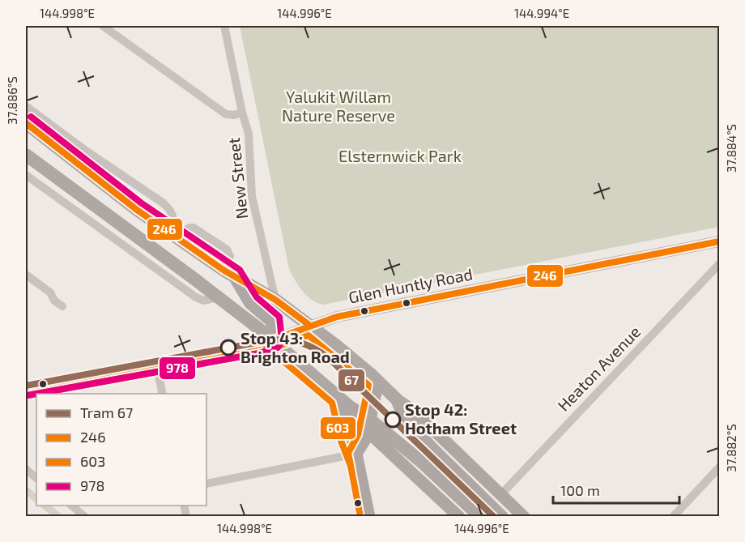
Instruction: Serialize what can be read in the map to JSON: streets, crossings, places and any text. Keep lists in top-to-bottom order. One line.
{"streets":{"main road":["Glen Huntly Road"],"street":["New Street","Heaton Avenue"]},"parks":["Yalukit Willam Nature Reserve","Elsternwick Park"],"places":["Stop 43: Brighton Road","Stop 42: Hotham Street"],"lines":["transit line 978","transit line 246","transit line 603","tram line 67"],"legend":["Tram 67","246","603","978"],"scale_bar":"100 m","coordinates":["144.998°E","144.996°E","144.994°E","37.886°S","37.884°S","37.882°S"]}
